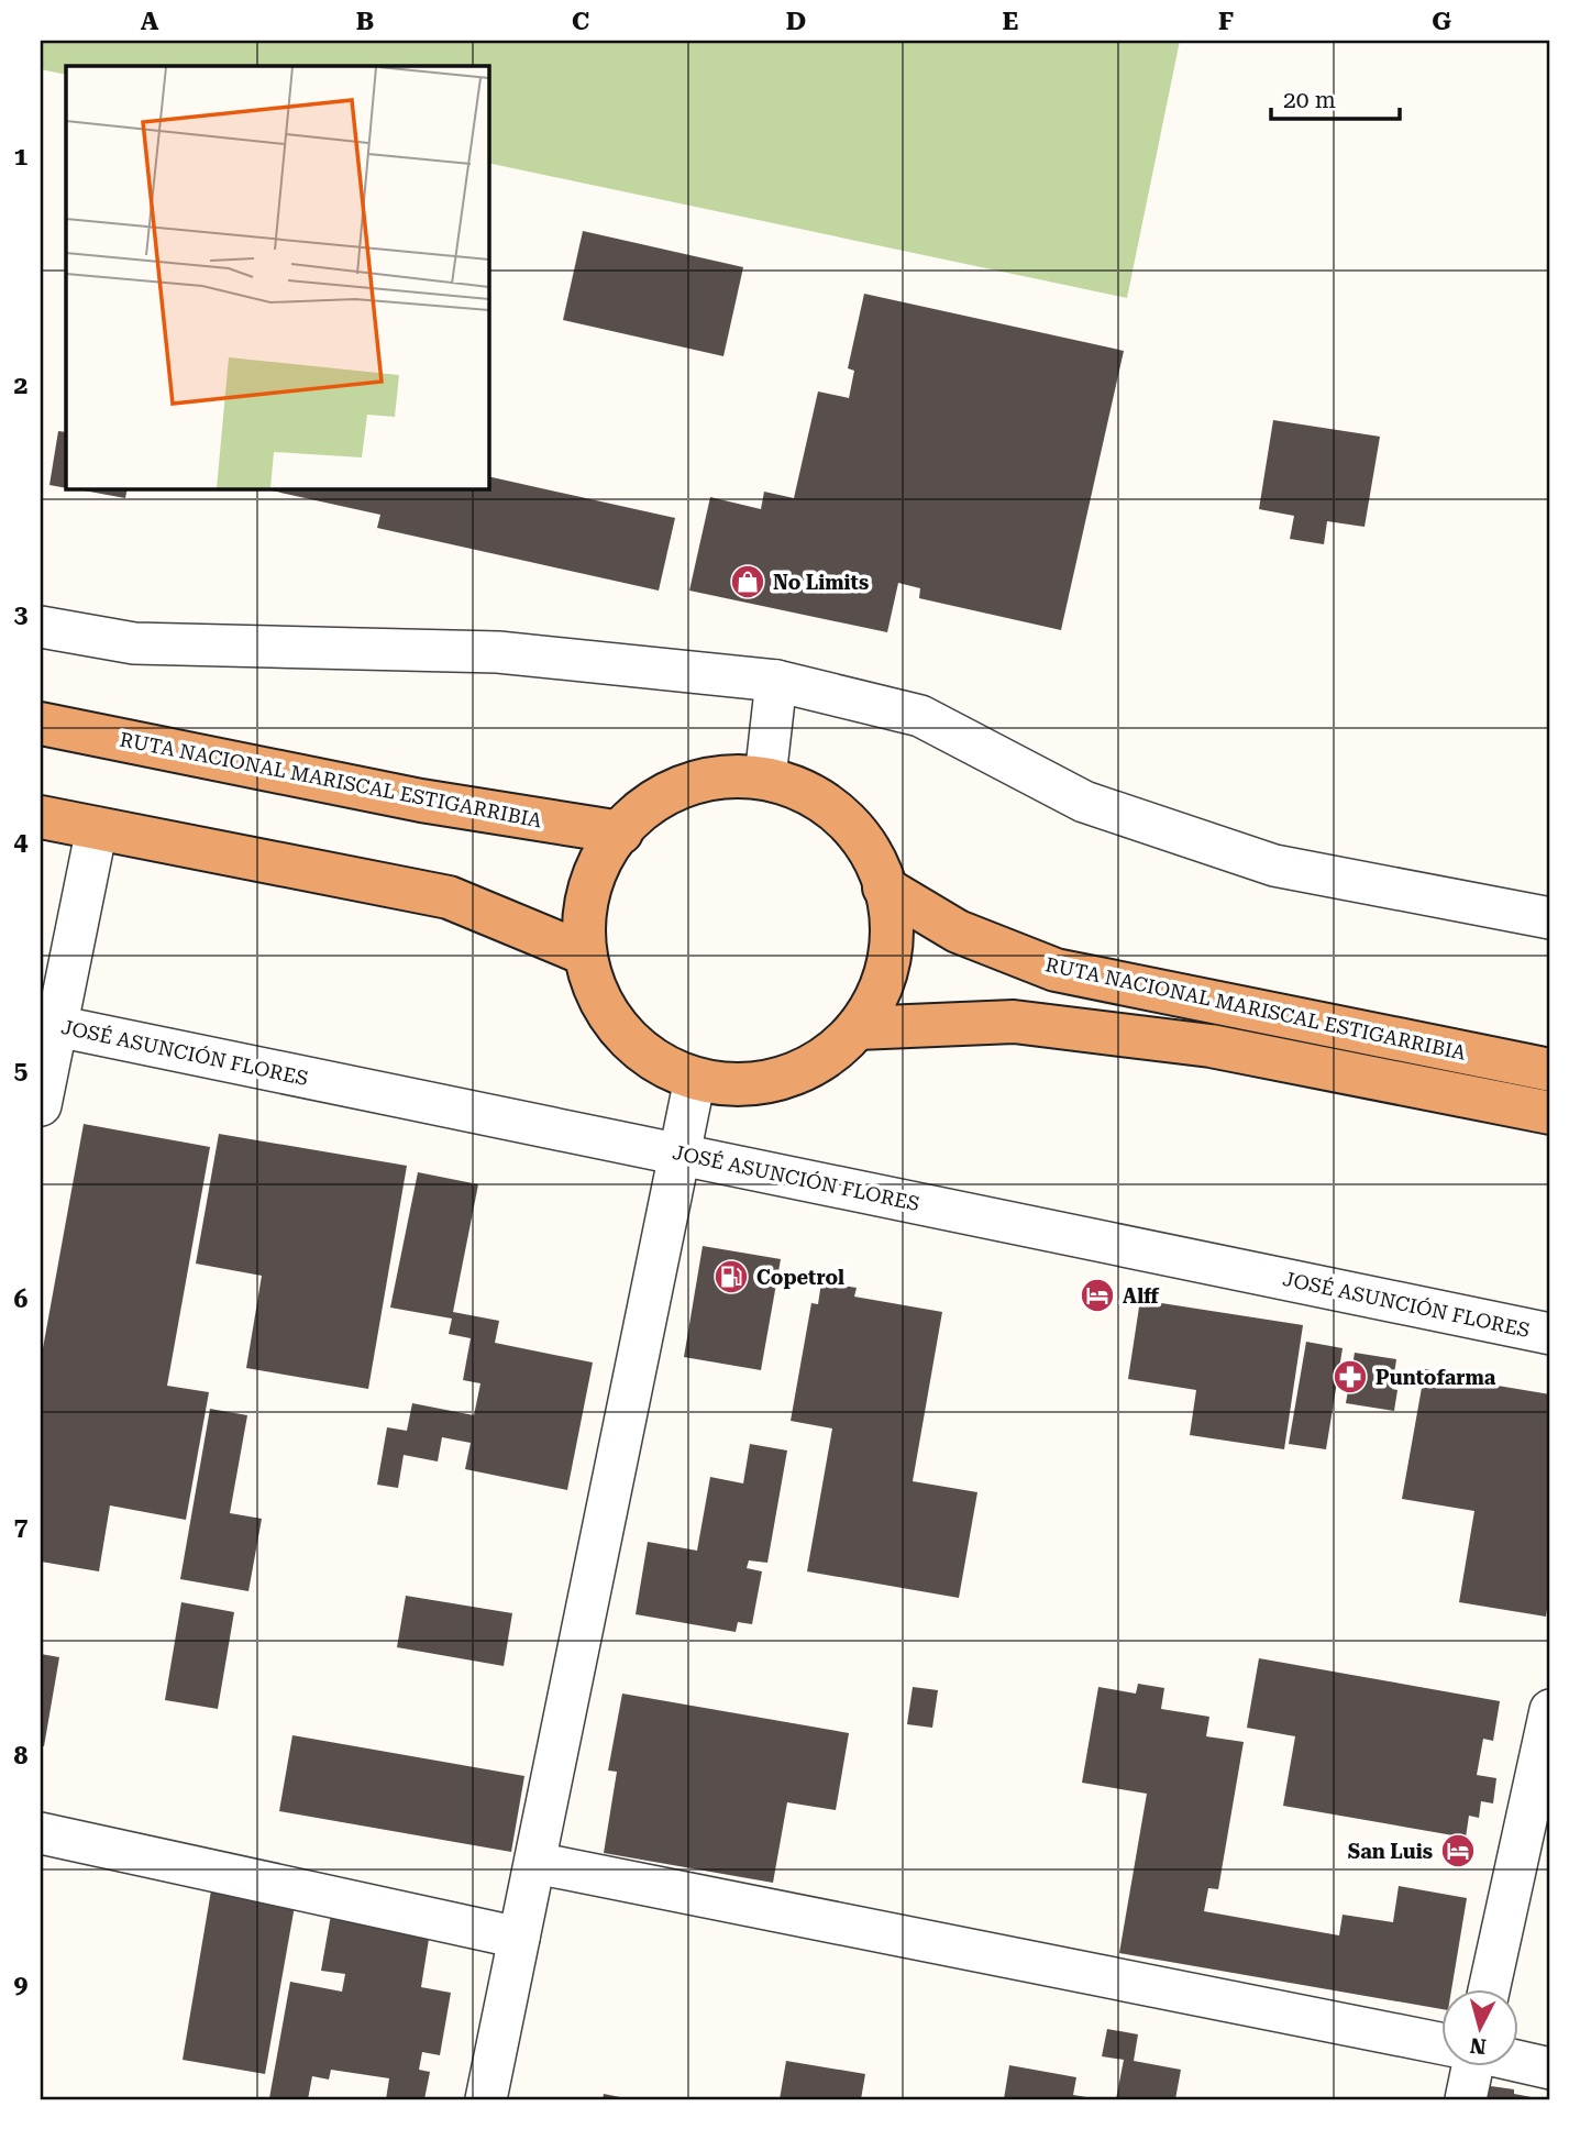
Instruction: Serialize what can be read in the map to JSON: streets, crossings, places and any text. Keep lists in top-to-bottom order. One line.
{"streets":{"highway":["RUTA NACIONAL MARISCAL ESTIGARRIBIA"],"street":["JOSÉ ASUNCIÓN FLORES"]},"places":{"shop":["No Limits"],"fuel station":["Copetrol"],"hotel":["Alff","San Luis"],"pharmacy":["Puntofarma"]},"scale_bar":"20 m","north":"bottom","grid":{"columns":["A","B","C","D","E","F","G"],"rows":["1","2","3","4","5","6","7","8","9"]}}
